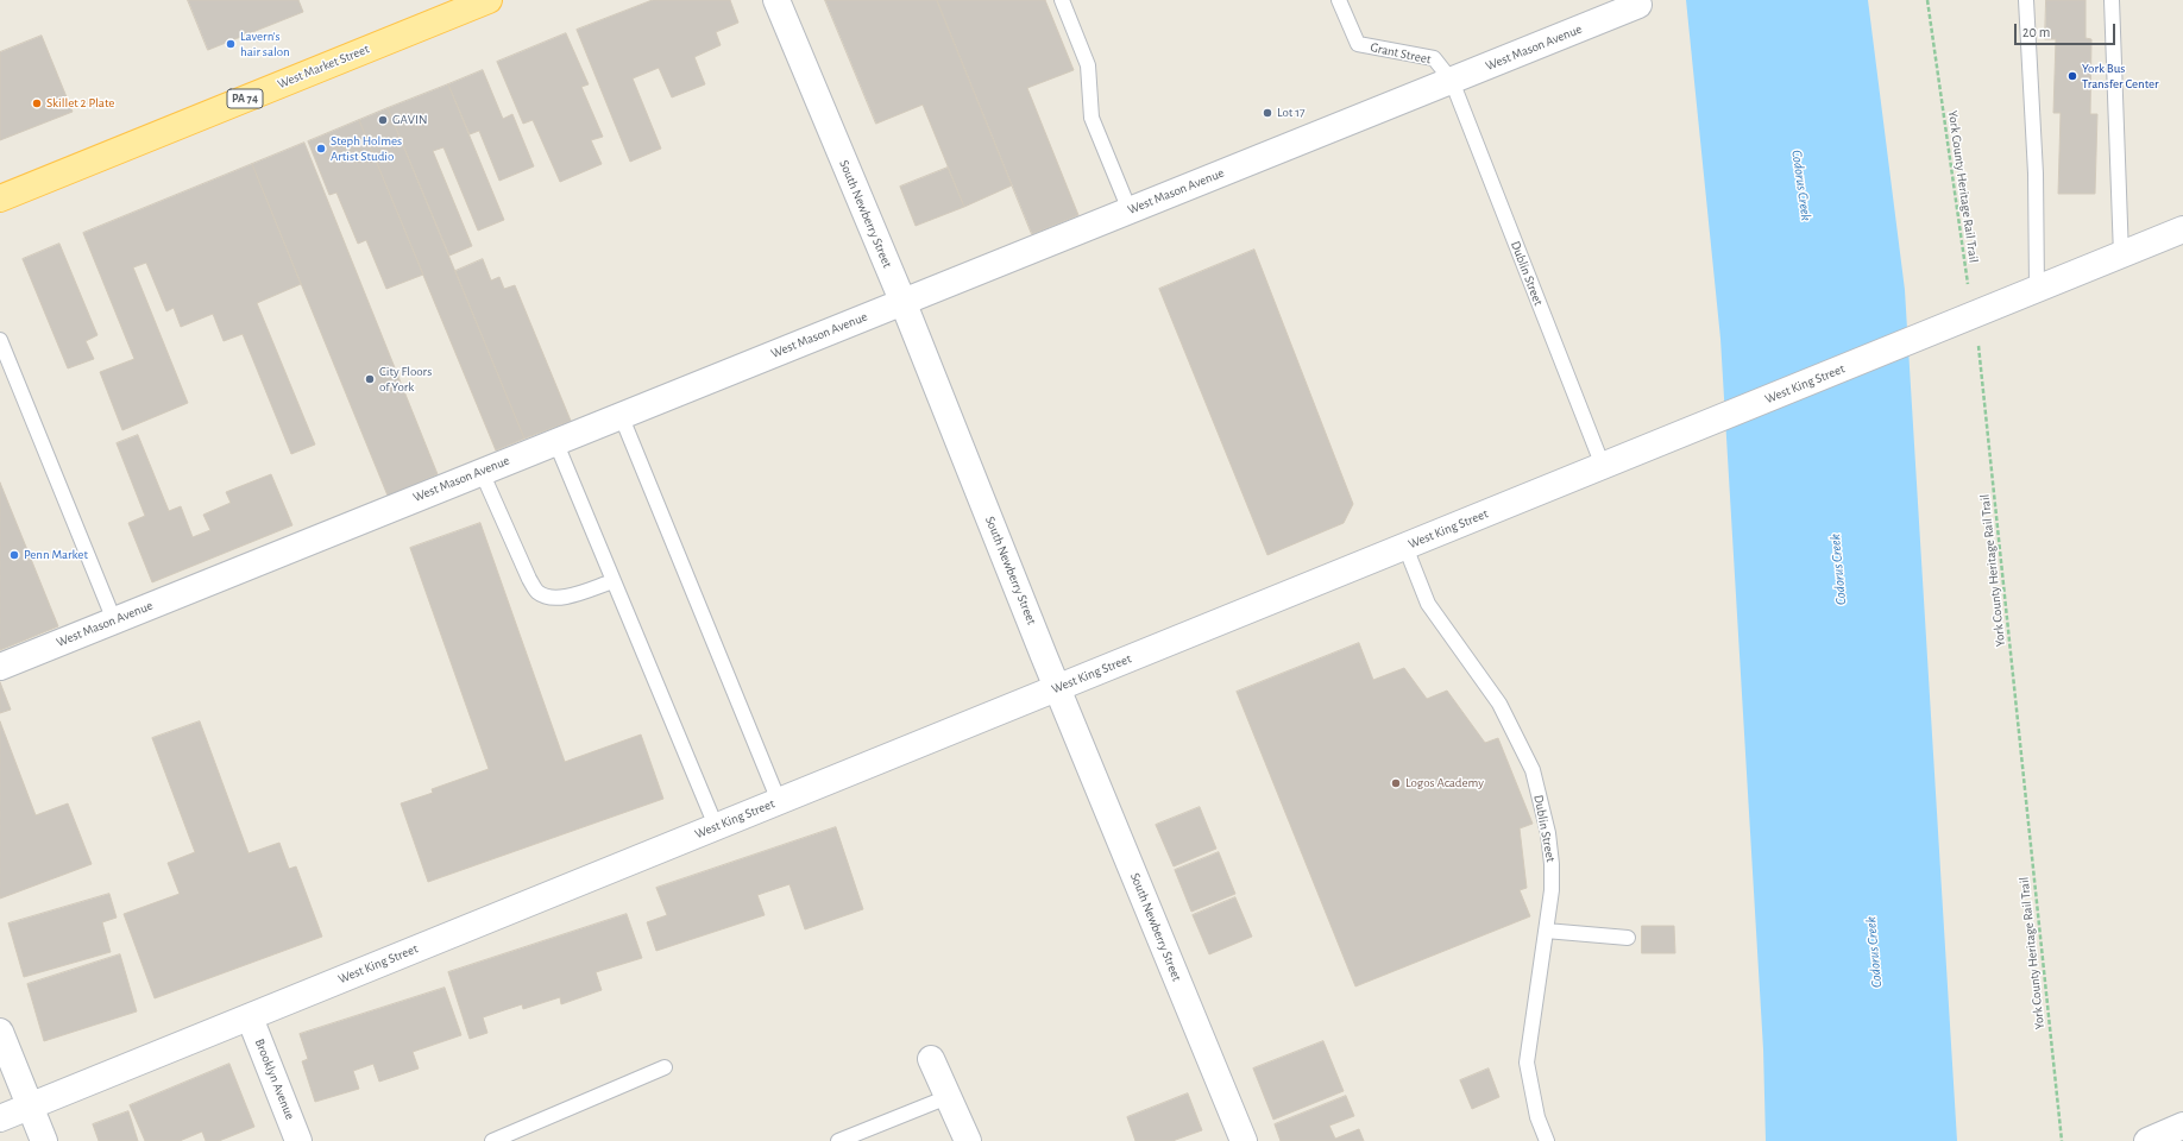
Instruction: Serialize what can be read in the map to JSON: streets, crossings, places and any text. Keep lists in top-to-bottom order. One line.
{"streets":{"main road":["West Market Street","PA 74"],"street":["West Mason Avenue","South Newberry Street","West King Street","Brooklyn Avenue"],"lane":["Grant Street","Dublin Street"],"path":["York County Heritage Rail Trail"]},"crossings":[["West Mason Avenue","Grant Street"],["West Mason Avenue","South Newberry Street"],["West Mason Avenue","Dublin Street"],["Grant Street","Dublin Street"],["York County Heritage Rail Trail","West King Street"],["South Newberry Street","West King Street"],["Dublin Street","West King Street"],["West King Street","Brooklyn Avenue"]],"water":["Codorus Creek"],"places":["Lavern's hair salon","York Bus Transfer Center","Skillet 2 Plate","Lot 17","GAVIN","Steph Holmes Artist Studio","City Floors of York","Penn Market","Logos Academy"],"scale_bar":"20 m"}
